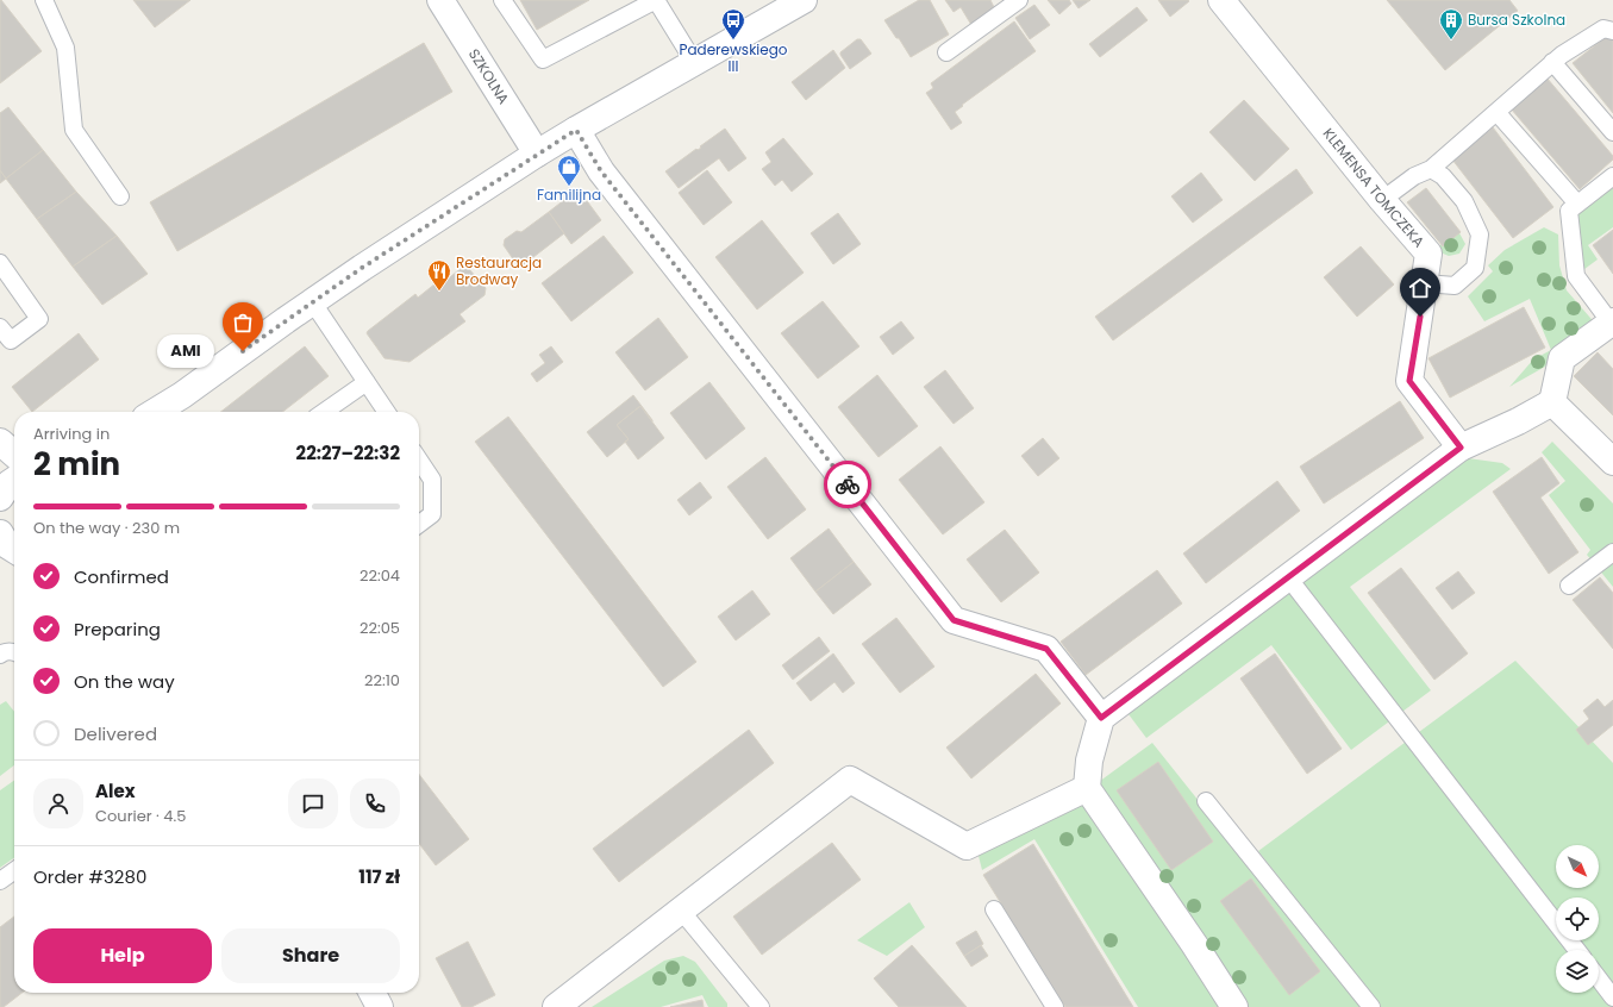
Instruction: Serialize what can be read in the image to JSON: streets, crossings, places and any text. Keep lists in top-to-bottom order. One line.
{"streets":{"street":["SZKOLNA","KLEMENSA TOMCZEKA"]},"places":{"bus stop":["Paderewskiego III"],"building":["Bursa Szkolna"],"shop":["Familijna"],"restaurant":["Restauracja Brodway"],"other":["AMI"]},"north":"bottom right","page":{"bubble":"AMI","heading":["2 min","Arriving in","22:27–22:32"],"panel":["Alex","Courier · 4.5","Order #3280","117 zł"],"bar":"On the way · 230 m","list":[["Confirmed","22:04"],["Preparing","22:05"],["On the way","22:10"],"Delivered"],"buttons":["Help","Share"]}}
